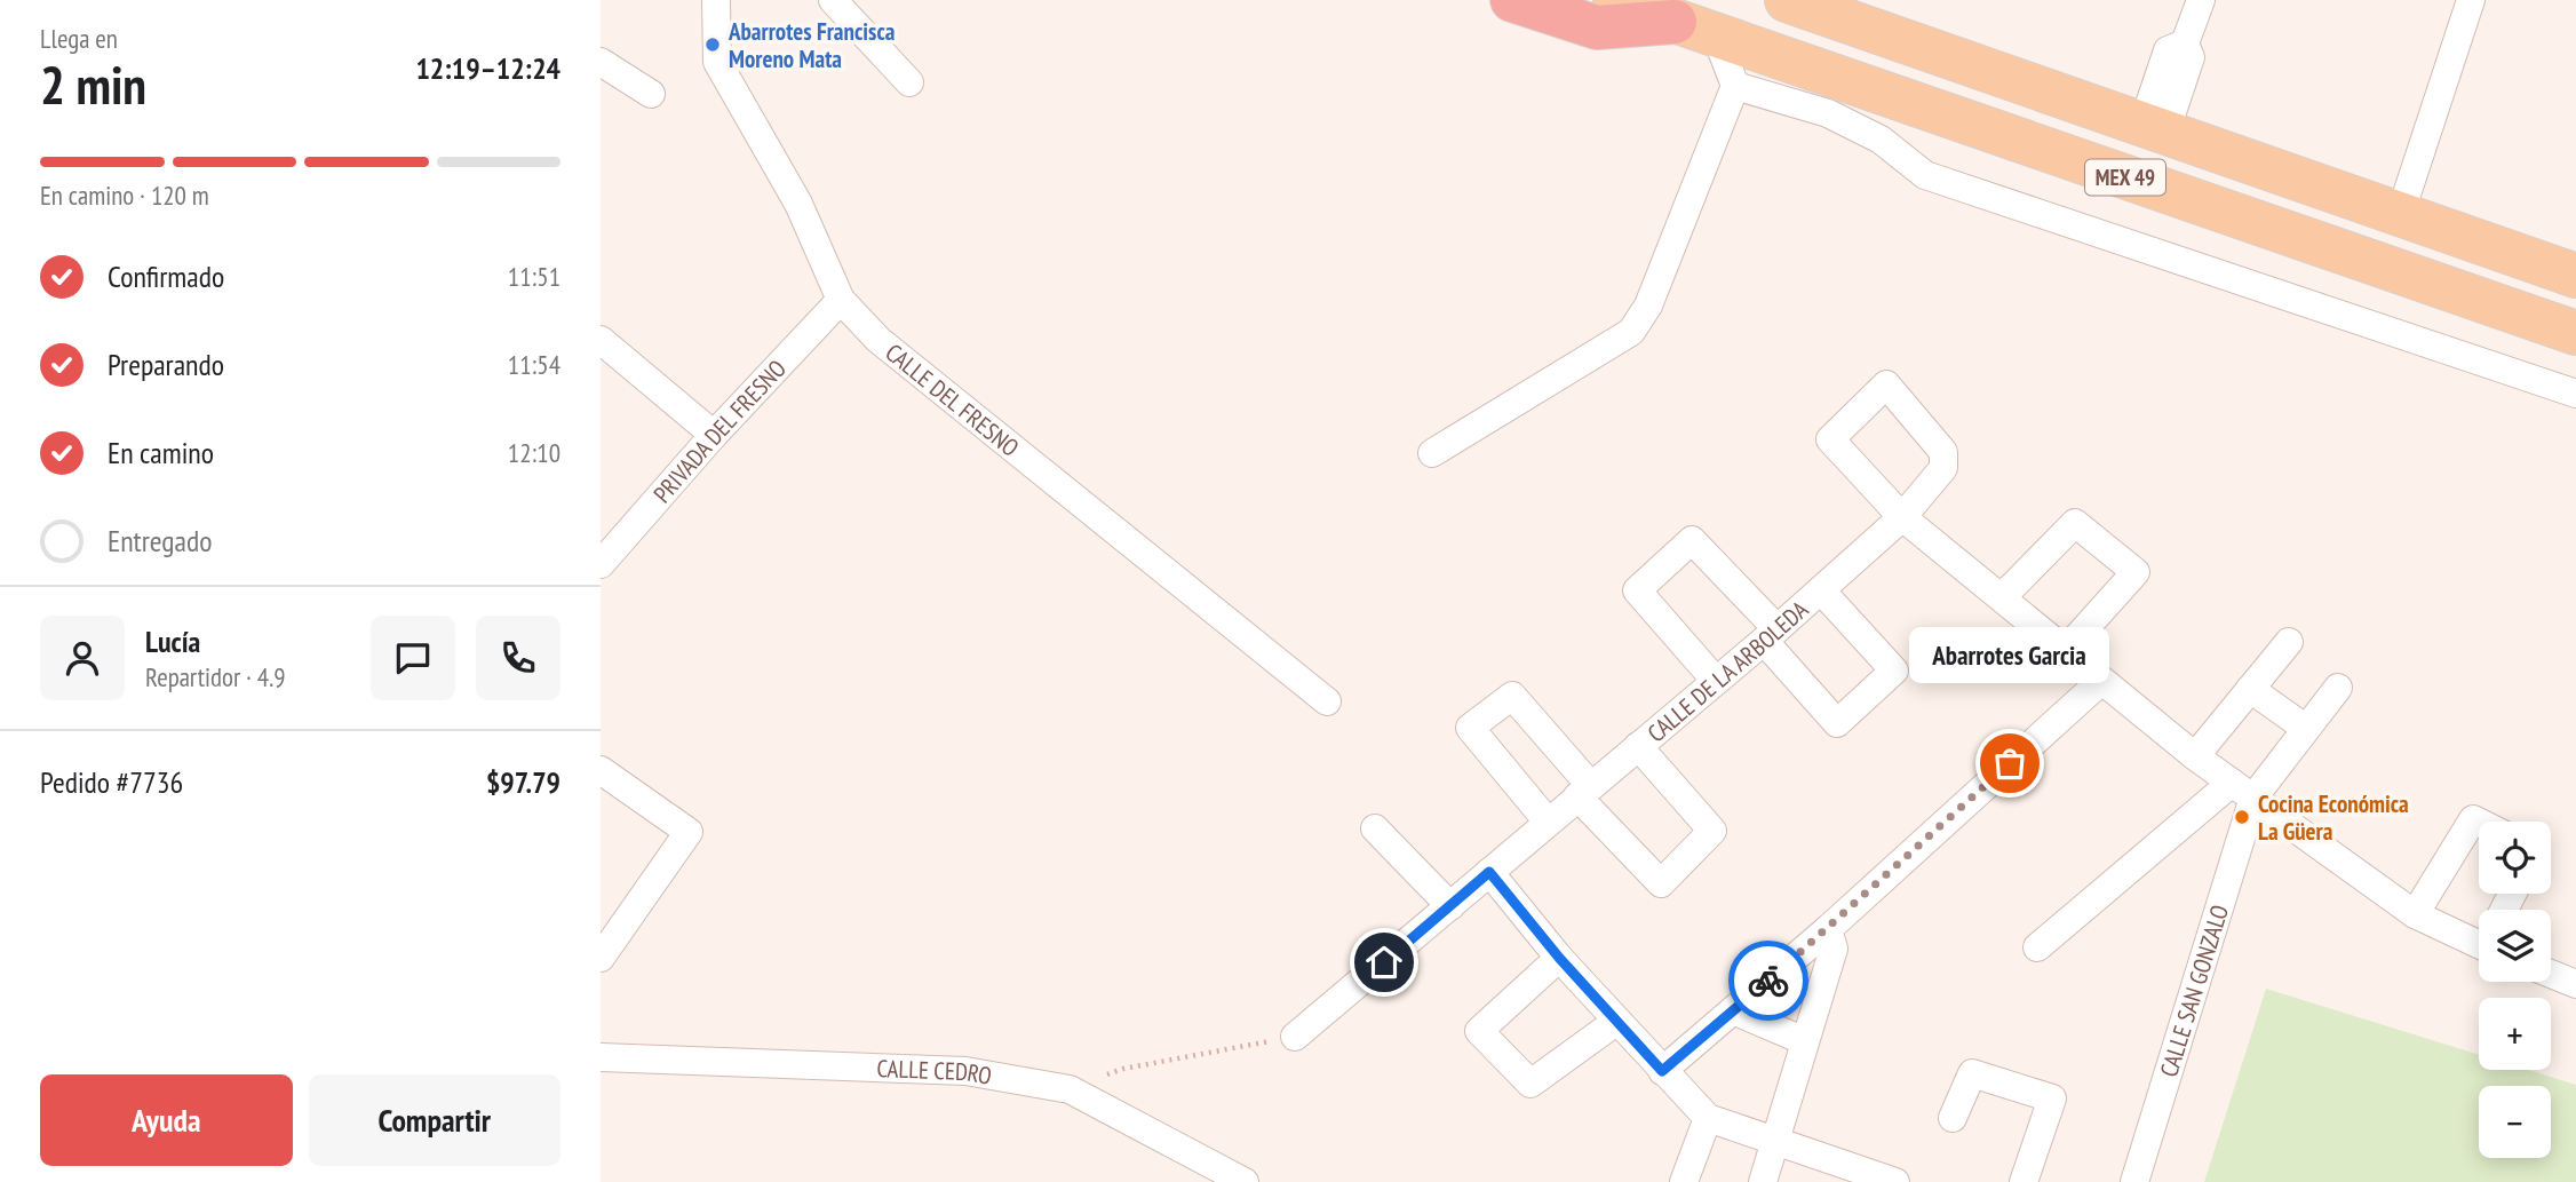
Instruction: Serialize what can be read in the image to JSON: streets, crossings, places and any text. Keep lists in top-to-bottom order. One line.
{"streets":{"main road":["MEX 49"],"street":["CALLE DEL FRESNO","PRIVADA DEL FRESNO","CALLE DE LA ARBOLEDA","CALLE SAN GONZALO","CALLE CEDRO"]},"crossings":[["CALLE DEL FRESNO","PRIVADA DEL FRESNO"]],"places":["Abarrotes Francisca Moreno Mata","Abarrotes Garcia","Cocina Económica La Güera"],"page":{"heading":["2 min","Llega en","12:19–12:24"],"panel":["Lucía","Repartidor · 4.9","Pedido #7736","$97.79"],"bar":"En camino · 120 m","list":[["Confirmado","11:51"],["Preparando","11:54"],["En camino","12:10"],"Entregado"],"bubble":"Abarrotes Garcia","map_buttons":["+","−"],"buttons":["Ayuda","Compartir"]}}
